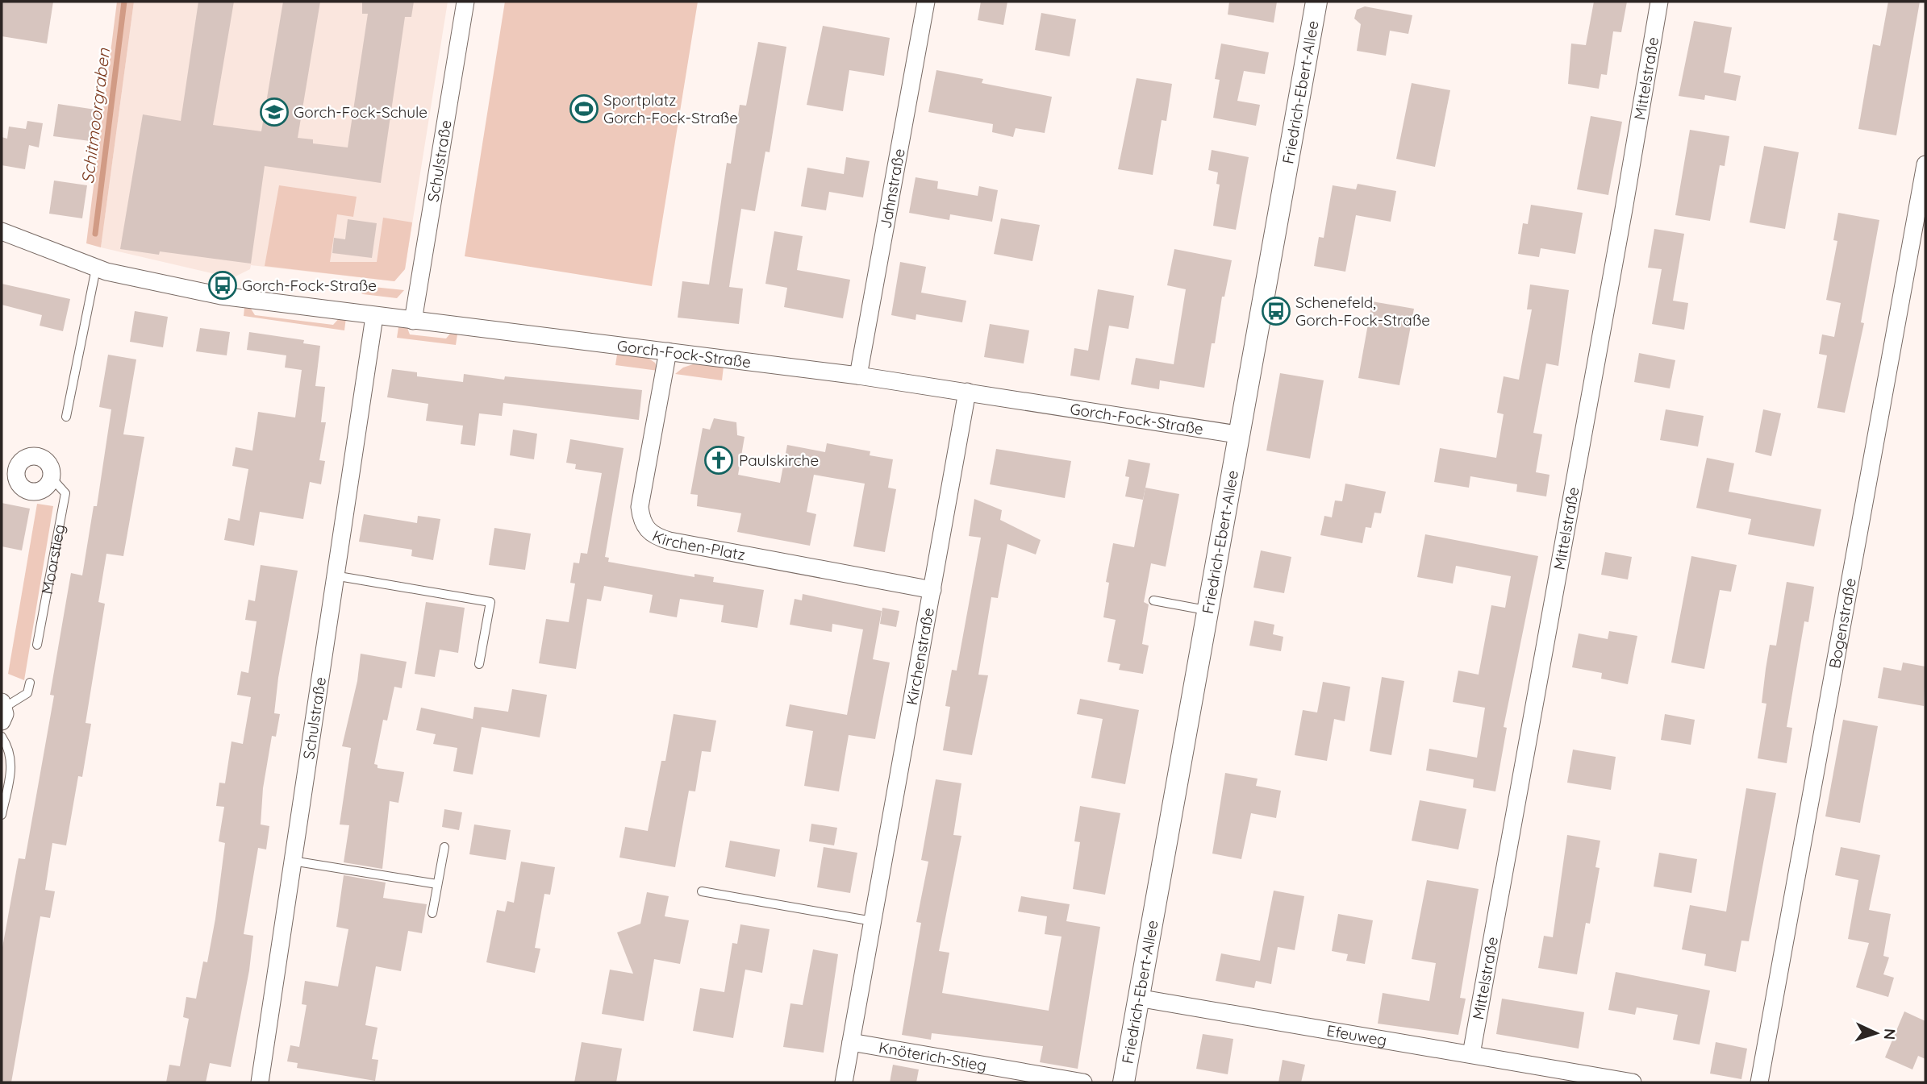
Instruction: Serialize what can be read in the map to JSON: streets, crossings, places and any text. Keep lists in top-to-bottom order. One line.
{"streets":{"street":["Mittelstraße","Friedrich-Ebert-Allee","Schulstraße","Jahnstraße","Gorch-Fock-Straße","Kirchen-Platz","Moorstieg","Bogenstraße","Kirchenstraße","Efeuweg","Knöterich-Stieg"]},"crossings":[["Mittelstraße","Efeuweg"],["Friedrich-Ebert-Allee","Gorch-Fock-Straße"],["Friedrich-Ebert-Allee","Efeuweg"],["Schulstraße","Gorch-Fock-Straße"],["Jahnstraße","Gorch-Fock-Straße"],["Gorch-Fock-Straße","Kirchen-Platz"],["Gorch-Fock-Straße","Kirchenstraße"],["Kirchen-Platz","Kirchenstraße"],["Kirchenstraße","Knöterich-Stieg"]],"water":["Schitmoorgraben"],"places":{"sports":["Sportplatz Gorch-Fock-Straße"],"school or university":["Gorch-Fock-Schule"],"bus stop":["Gorch-Fock-Straße","Schenefeld, Gorch-Fock-Straße"],"church":["Paulskirche"]},"north":"right"}
